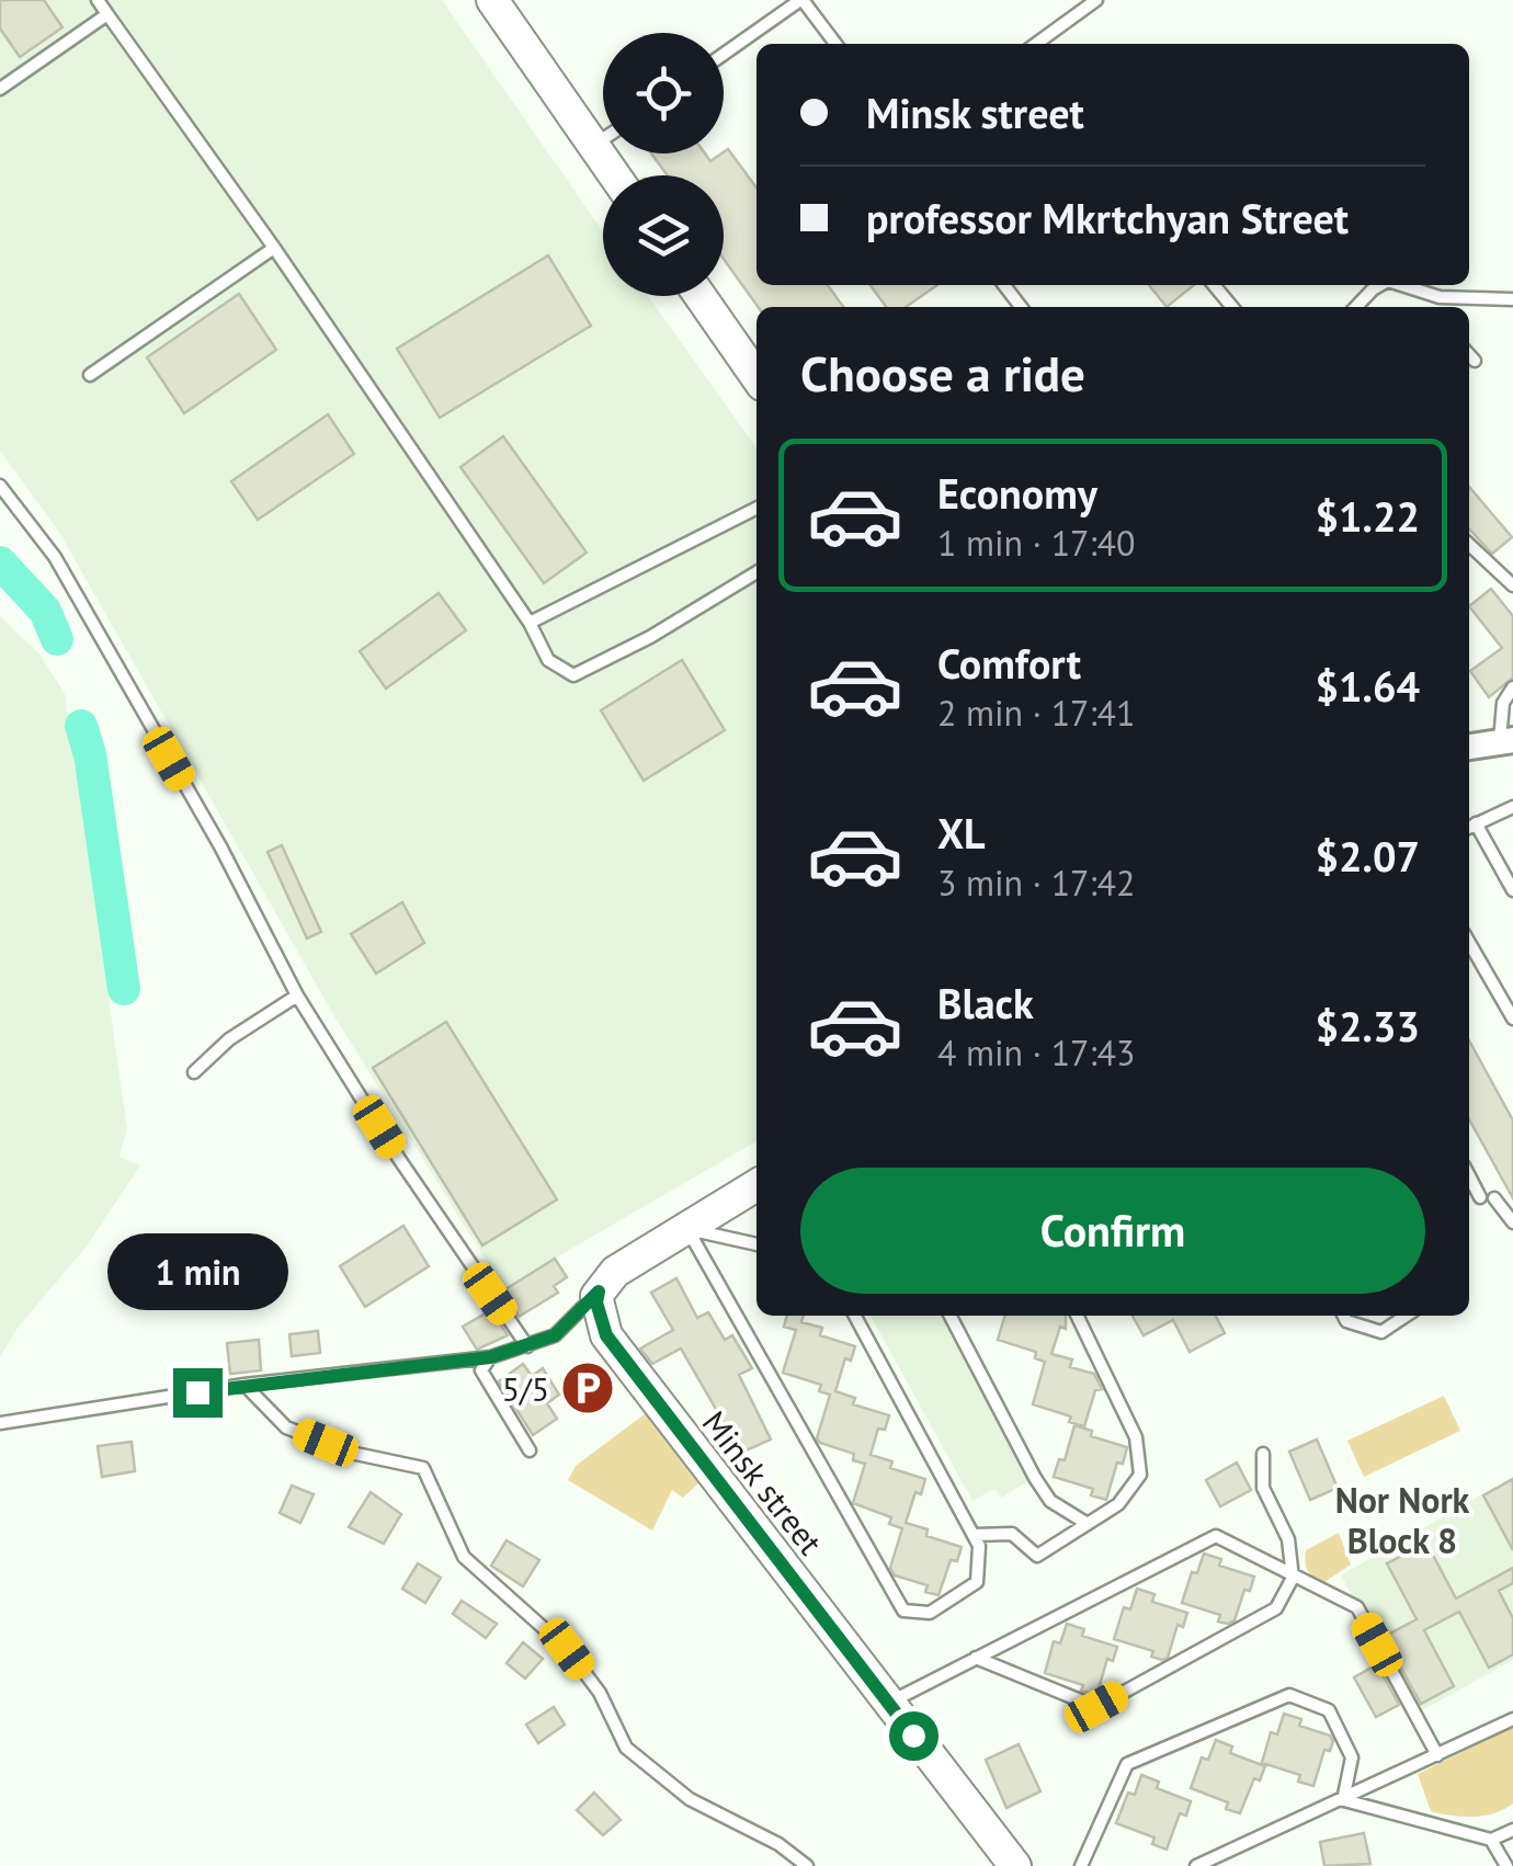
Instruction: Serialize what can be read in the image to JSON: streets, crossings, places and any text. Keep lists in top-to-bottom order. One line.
{"streets":{"main road":["Minsk street"]},"districts":["Nor Nork Block 8"],"places":{"parking":["5/5"]},"page":{"banner":["Minsk street","professor Mkrtchyan Street"],"heading":"Choose a ride","list":[{"name":"Economy","note":"1 min · 17:40","value":"$1.22"},{"name":"Comfort","note":"2 min · 17:41","value":"$1.64"},{"name":"XL","note":"3 min · 17:42","value":"$2.07"},{"name":"Black","note":"4 min · 17:43","value":"$2.33"}],"buttons":"Confirm","bubble":"1 min"}}
